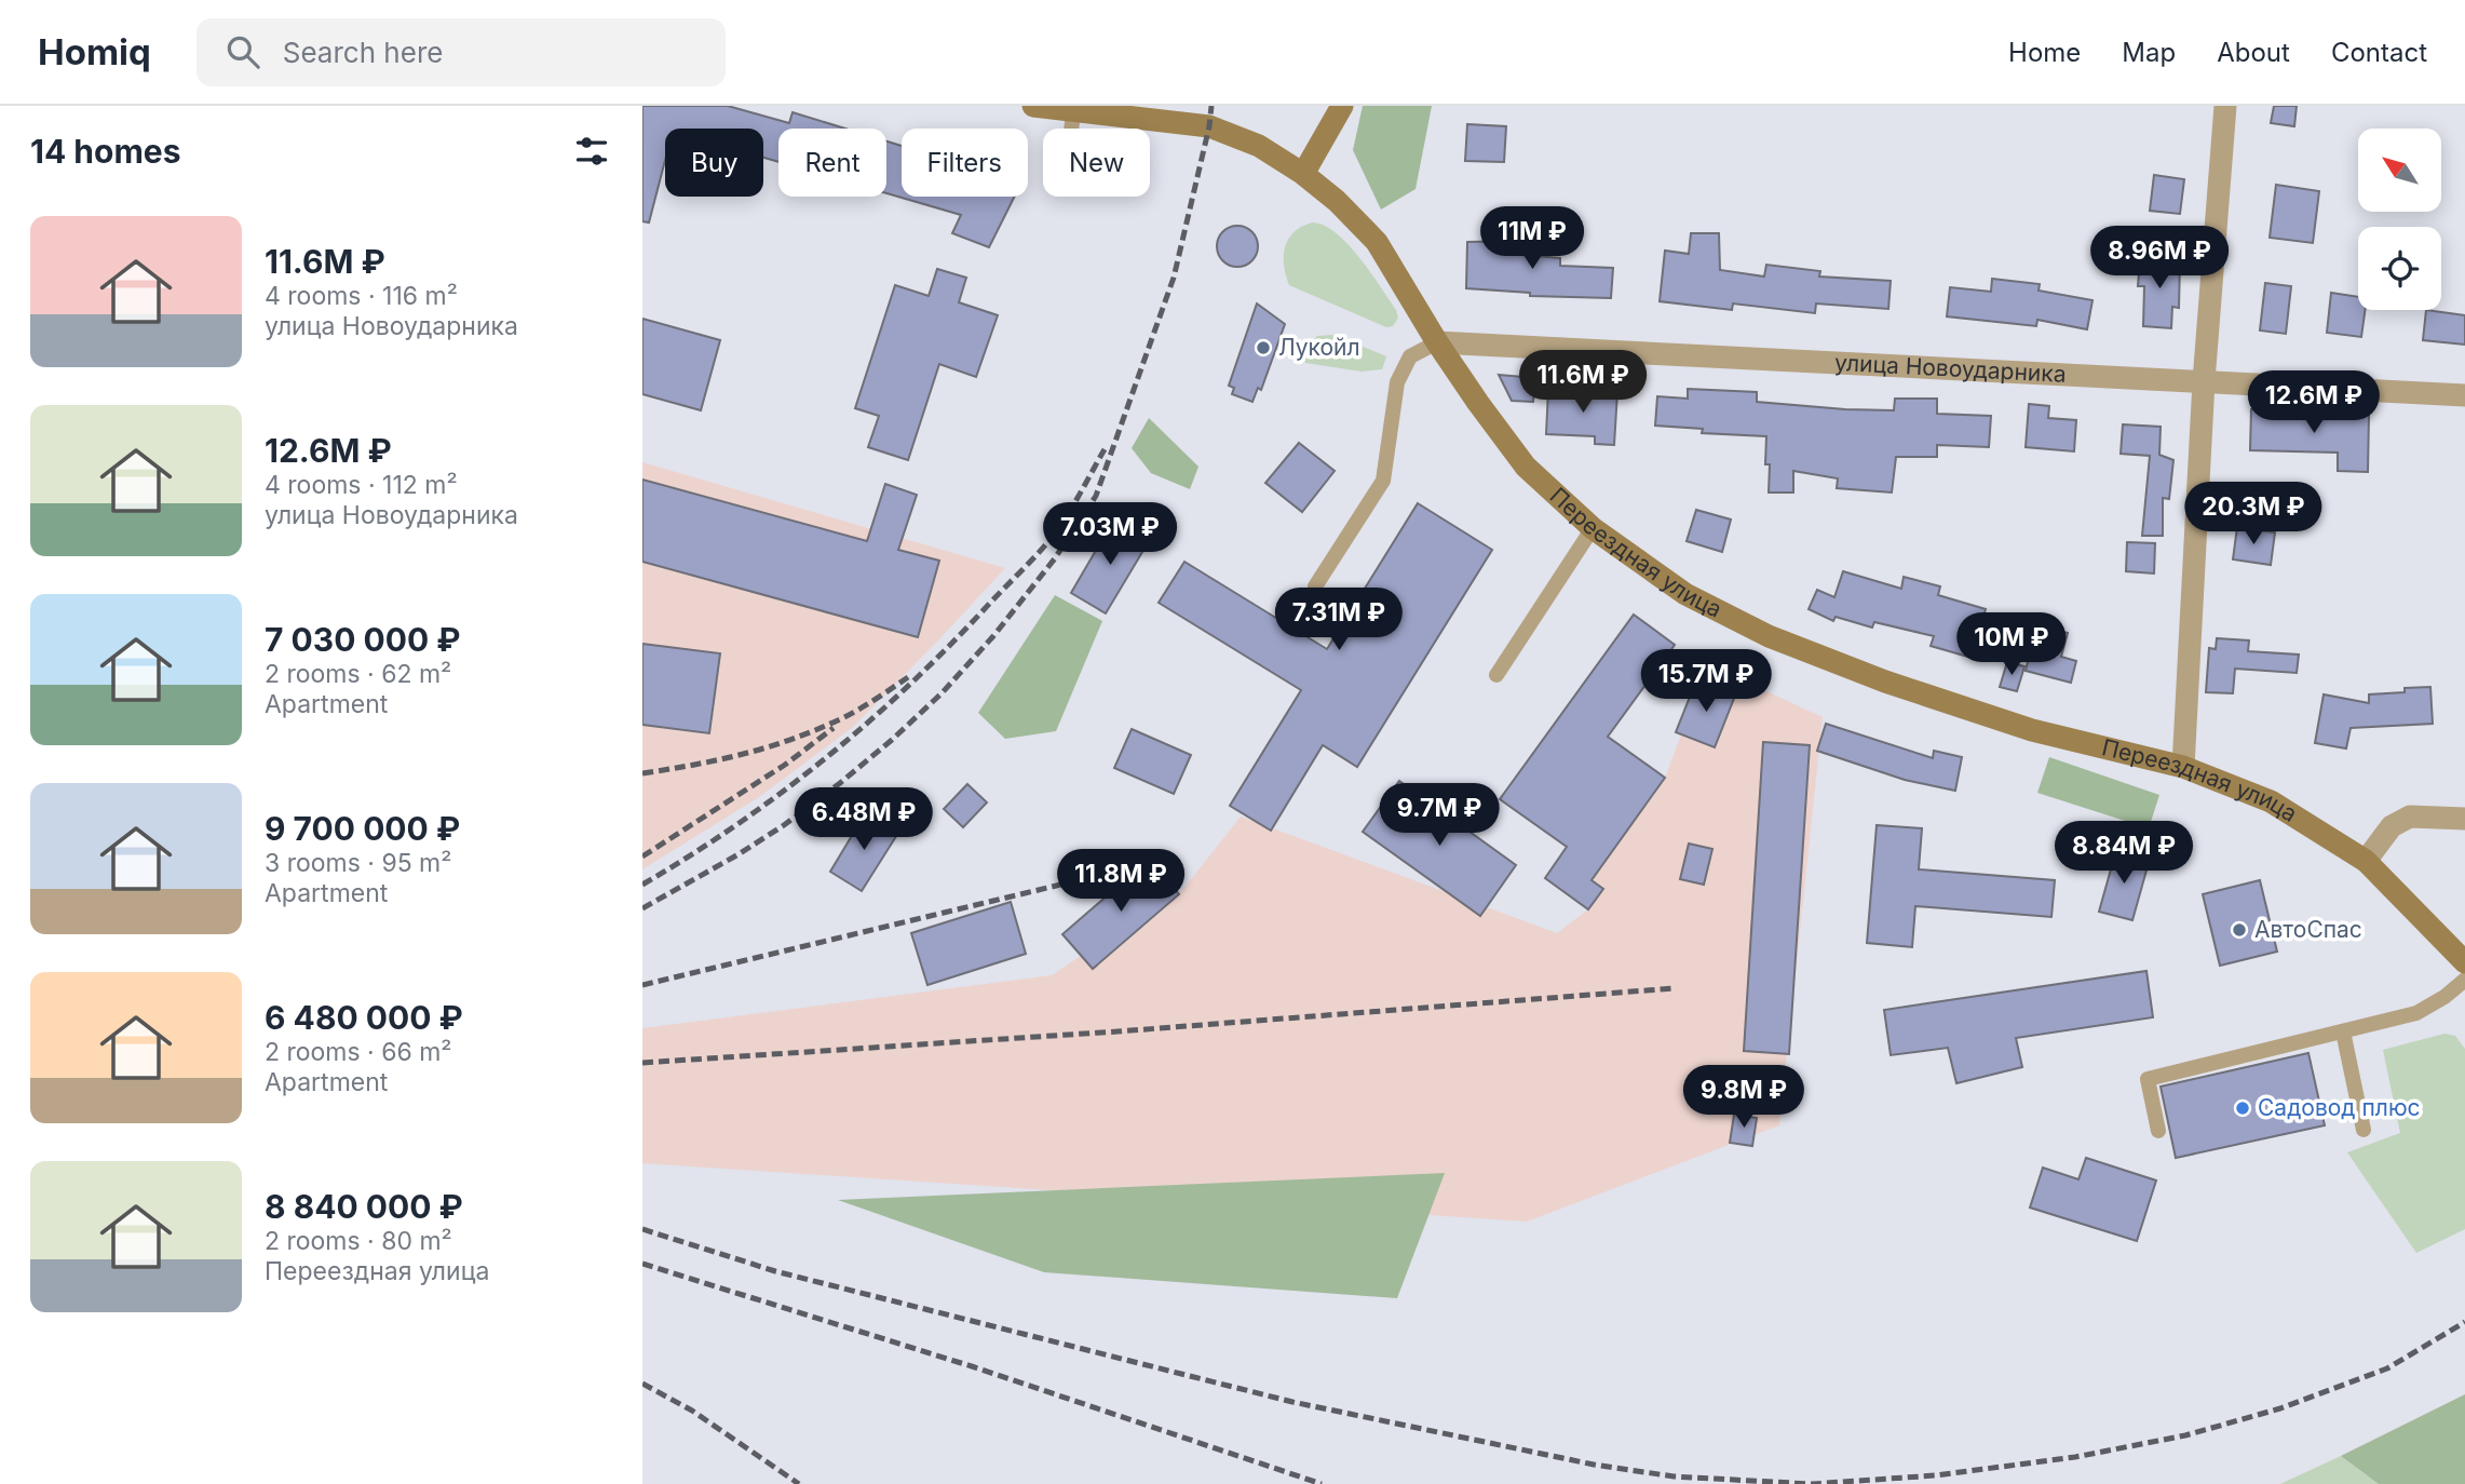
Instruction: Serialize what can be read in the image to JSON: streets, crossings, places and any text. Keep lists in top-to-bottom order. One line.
{"streets":{"street":["улица Новоударника","Переездная улица"]},"crossings":[["улица Новоударника","Переездная улица"]],"places":["Лукойл","АвтоСпас","Садовод плюс"],"north":"top left","page":{"header":"Homiq","search":"Search here","nav":["Home","Map","About","Contact"],"heading":"14 homes","chip":["Buy","Rent","Filters","New"],"list":[{"name":"11.6M ₽","note":"4 rooms · 116 m² · улица Новоударника"},{"name":"12.6M ₽","note":"4 rooms · 112 m² · улица Новоударника"},{"name":"7 030 000 ₽","note":"2 rooms · 62 m² · Apartment"},{"name":"9 700 000 ₽","note":"3 rooms · 95 m² · Apartment"},{"name":"6 480 000 ₽","note":"2 rooms · 66 m² · Apartment"},{"name":"8 840 000 ₽","note":"2 rooms · 80 m² · Переездная улица"}],"price":["11M ₽","8.96M ₽","11.6M ₽","12.6M ₽","20.3M ₽","7.03M ₽","7.31M ₽","10M ₽","15.7M ₽","9.7M ₽","6.48M ₽","8.84M ₽","11.8M ₽","9.8M ₽"]}}
